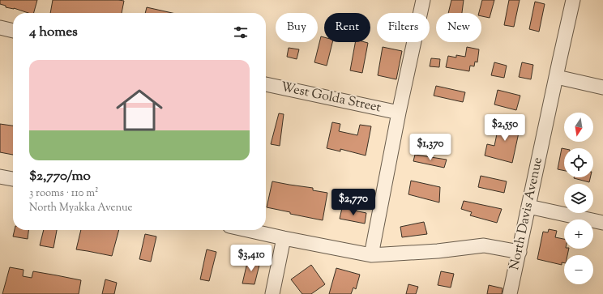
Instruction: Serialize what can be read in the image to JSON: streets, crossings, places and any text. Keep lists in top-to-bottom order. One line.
{"streets":{"street":["West Golda Street","North Davis Avenue"]},"north":"bottom","page":{"chip":["Buy","Rent","Filters","New"],"heading":"4 homes","list":[{"name":"$2,770/mo","note":"3 rooms · 110 m² · North Myakka Avenue"}],"map_buttons":["+","−"],"price":["$2,550","$1,370","$2,770","$3,410"]}}
